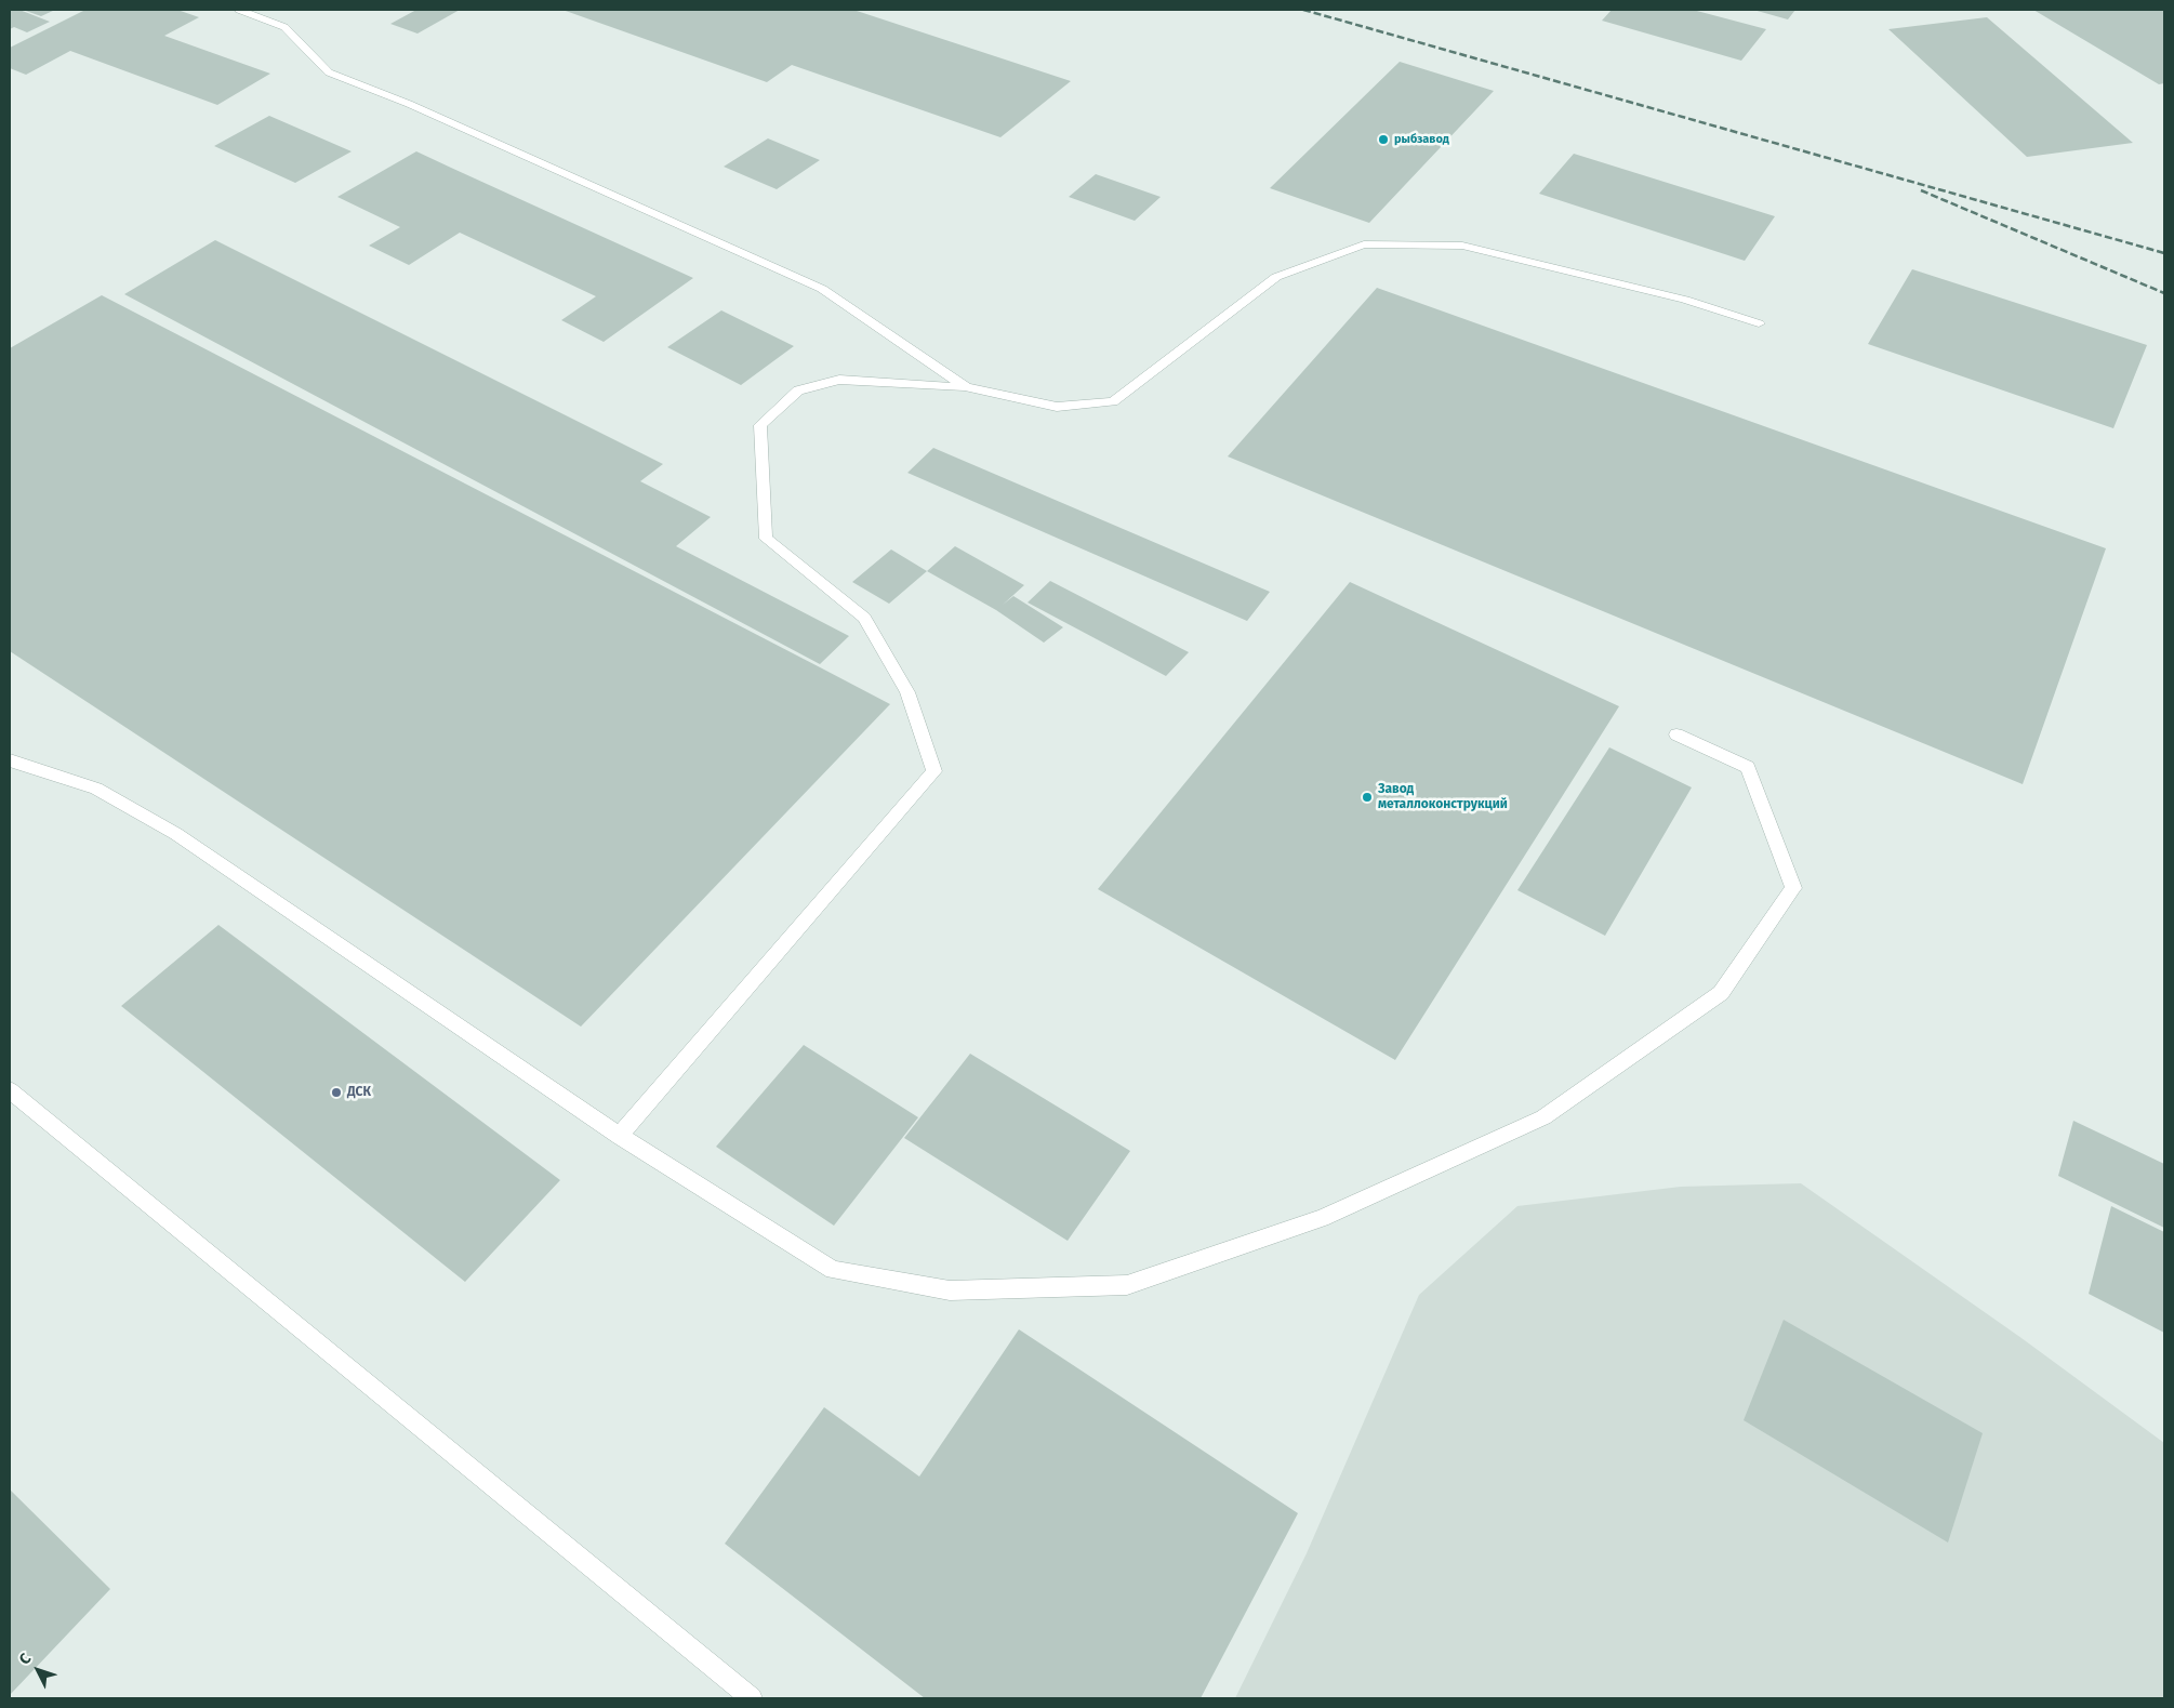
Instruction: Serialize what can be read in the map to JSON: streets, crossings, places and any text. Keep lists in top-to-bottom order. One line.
{"places":["рыбзавод","Завод металлоконструкций","ДСК"],"north":"top left"}
